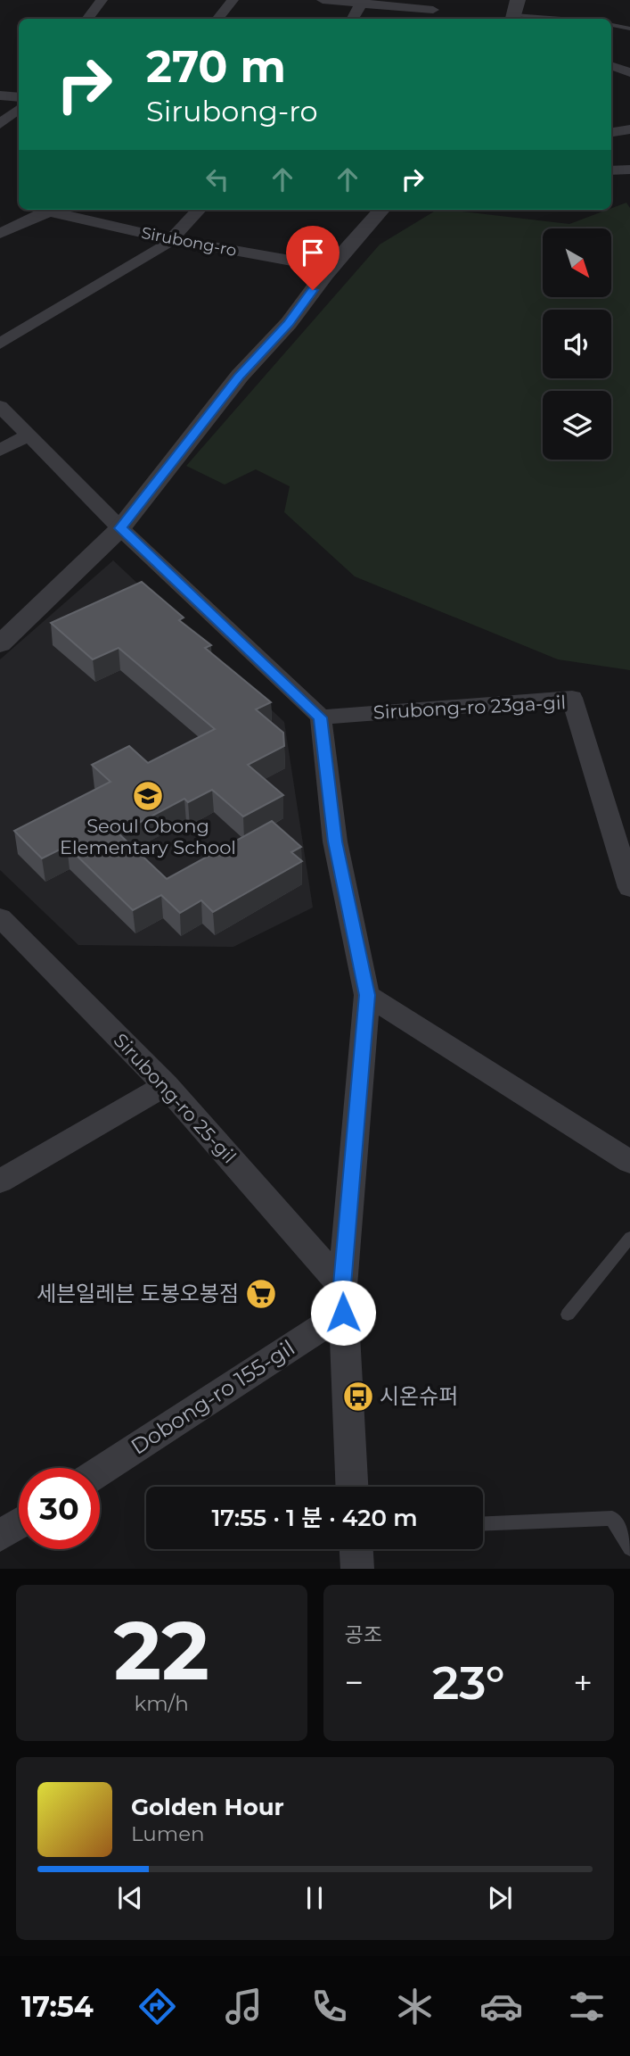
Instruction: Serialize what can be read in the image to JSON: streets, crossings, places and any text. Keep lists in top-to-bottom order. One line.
{"streets":{"street":["Sirubong-ro","Sirubong-ro 23ga-gil","Sirubong-ro 25-gil","Dobong-ro 155-gil"]},"crossings":[["Sirubong-ro 25-gil","Dobong-ro 155-gil"]],"places":{"school or university":["Seoul Obong Elementary School"],"supermarket":["세븐일레븐 도봉오봉점"],"bus stop":["시온슈퍼"]},"north":"bottom right","page":{"turn":["270 m","Sirubong-ro"],"limit":"30","trip":"17:55 · 1 분 · 420 m","tile":[["22","km/h"],"공조"],"heat":["−","23°","+"],"song":["Golden Hour","Lumen"],"tabs":"17:54"}}
